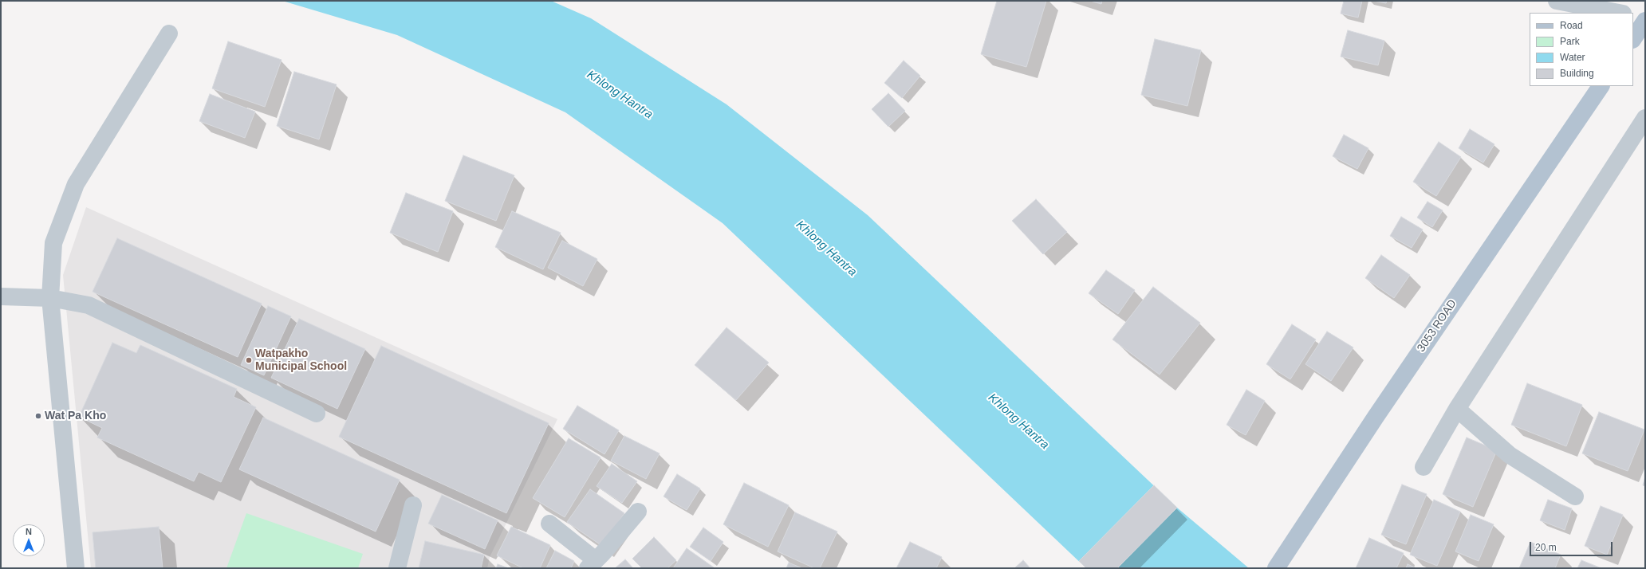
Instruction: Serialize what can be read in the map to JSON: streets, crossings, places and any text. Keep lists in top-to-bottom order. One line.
{"streets":{"main road":["3053 ROAD"]},"water":["Khlong Hantra"],"places":["Watpakho Municipal School","Wat Pa Kho"],"legend":["Road","Park","Water","Building"],"scale_bar":"20 m","north":"top"}
